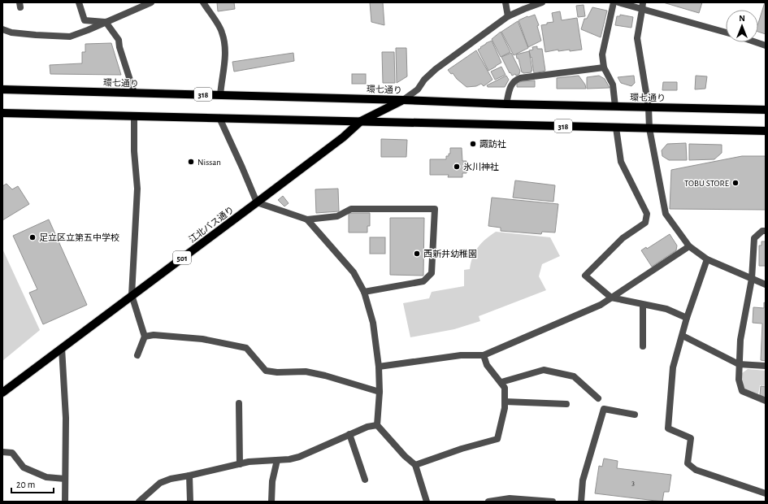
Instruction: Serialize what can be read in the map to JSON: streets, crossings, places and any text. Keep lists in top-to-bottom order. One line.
{"streets":{"main road":["環七通り","318","江北バス通り","501"]},"crossings":[["環七通り","江北バス通り"],["318","江北バス通り"]],"places":["諏訪社","Nissan","氷川神社","TOBU STORE","足立区立第五中学校","西新井幼稚園"],"house_numbers":["3"],"scale_bar":"20 m","north":"top"}
